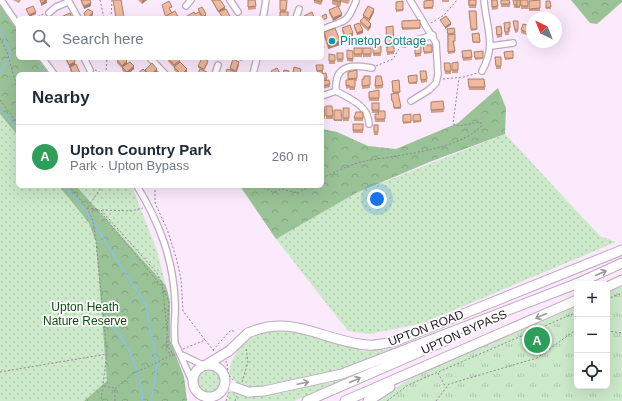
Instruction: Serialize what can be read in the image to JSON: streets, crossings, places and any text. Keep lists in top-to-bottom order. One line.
{"streets":{"highway":["UPTON ROAD","UPTON BYPASS"]},"parks":["Upton Heath Nature Reserve"],"places":["Pinetop Cottage"],"north":"top left","page":{"search":"Search here","heading":"Nearby","list":[{"mark":"A","name":"Upton Country Park","note":"Park · Upton Bypass","value":"260 m"}],"map_buttons":["+","−"],"pins":"A"}}
